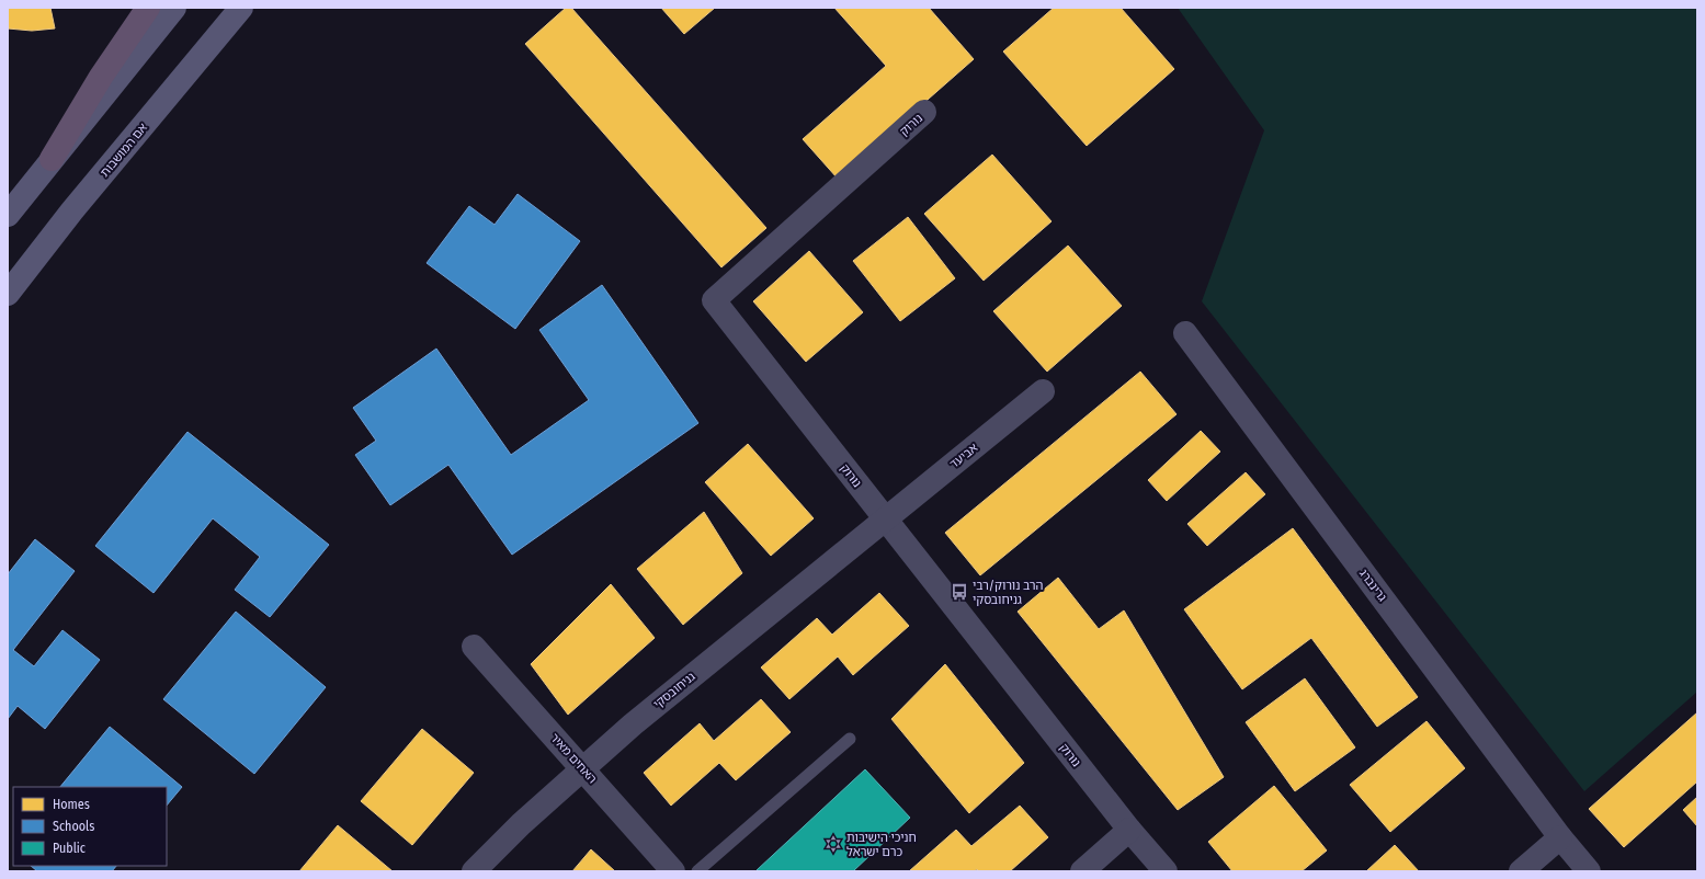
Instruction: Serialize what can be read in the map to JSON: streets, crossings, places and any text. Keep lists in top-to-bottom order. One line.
{"streets":{"main road":["אם המושבות"],"street":["נורוק","אביעד","גרינברג","גניחובסקי","האחים מאיר"]},"crossings":[["נורוק","אביעד"],["נורוק","גניחובסקי"],["אביעד","גניחובסקי"],["גניחובסקי","האחים מאיר"]],"places":{"bus stop":["הרב נורוק/רבי גניחובסקי"],"synagogue":["חניכי הישיבות כרם ישראל"]},"legend":["Homes","Schools","Public"]}
